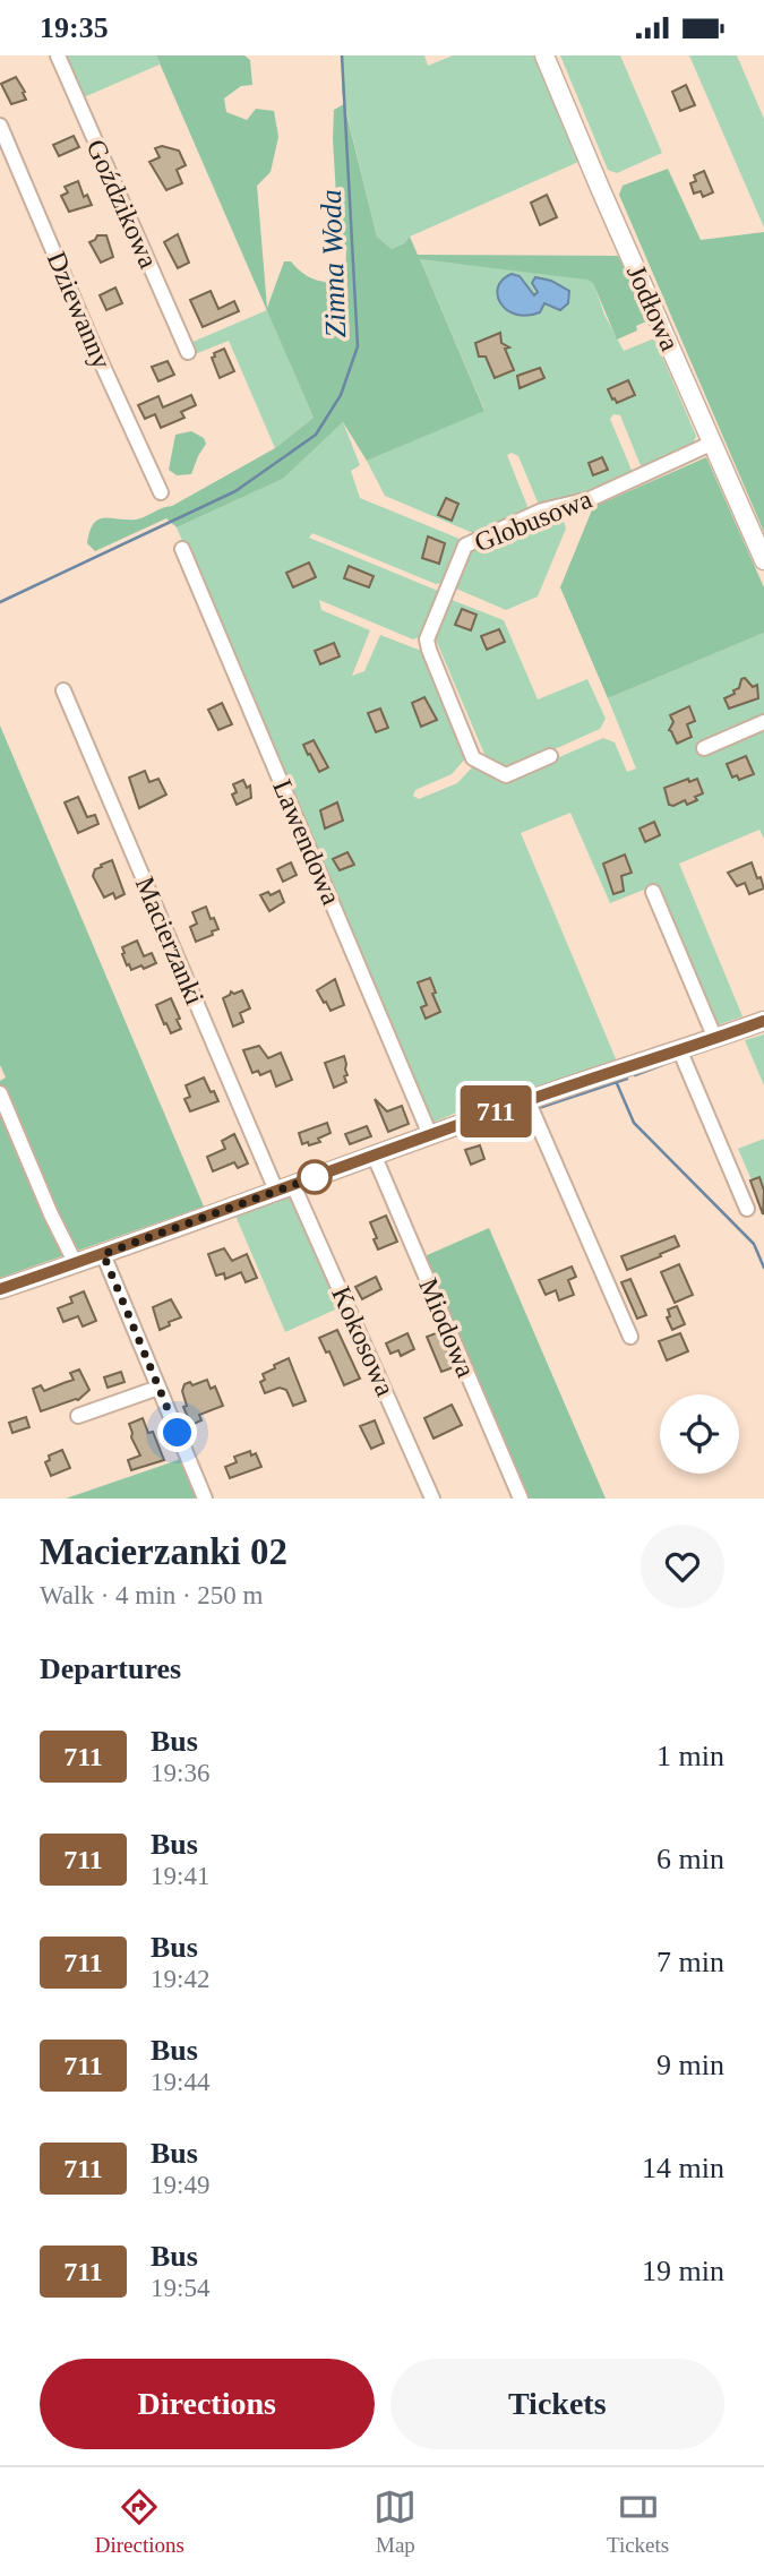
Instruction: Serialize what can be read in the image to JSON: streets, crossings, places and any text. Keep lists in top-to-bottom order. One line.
{"streets":{"street":["Goździkowa","Jodłowa","Dziewanny","Globusowa","Lawendowa","Macierzanki","Miodowa","Kokosowa"]},"crossings":[["Jodłowa","Globusowa"],["Macierzanki","Kokosowa"]],"water":["Zimna Woda"],"lines":["bus line 711"],"page":{"status":"19:35","on_map":"711","heading":[["Macierzanki 02","Walk · 4 min · 250 m"],"Departures"],"list":[{"mark":"711","name":"Bus","note":"19:36","value":"1 min"},{"mark":"711","name":"Bus","note":"19:41","value":"6 min"},{"mark":"711","name":"Bus","note":"19:42","value":"7 min"},{"mark":"711","name":"Bus","note":"19:44","value":"9 min"},{"mark":"711","name":"Bus","note":"19:49","value":"14 min"},{"mark":"711","name":"Bus","note":"19:54","value":"19 min"}],"buttons":["Directions","Tickets"],"tabs":["Directions","Map","Tickets"]}}
